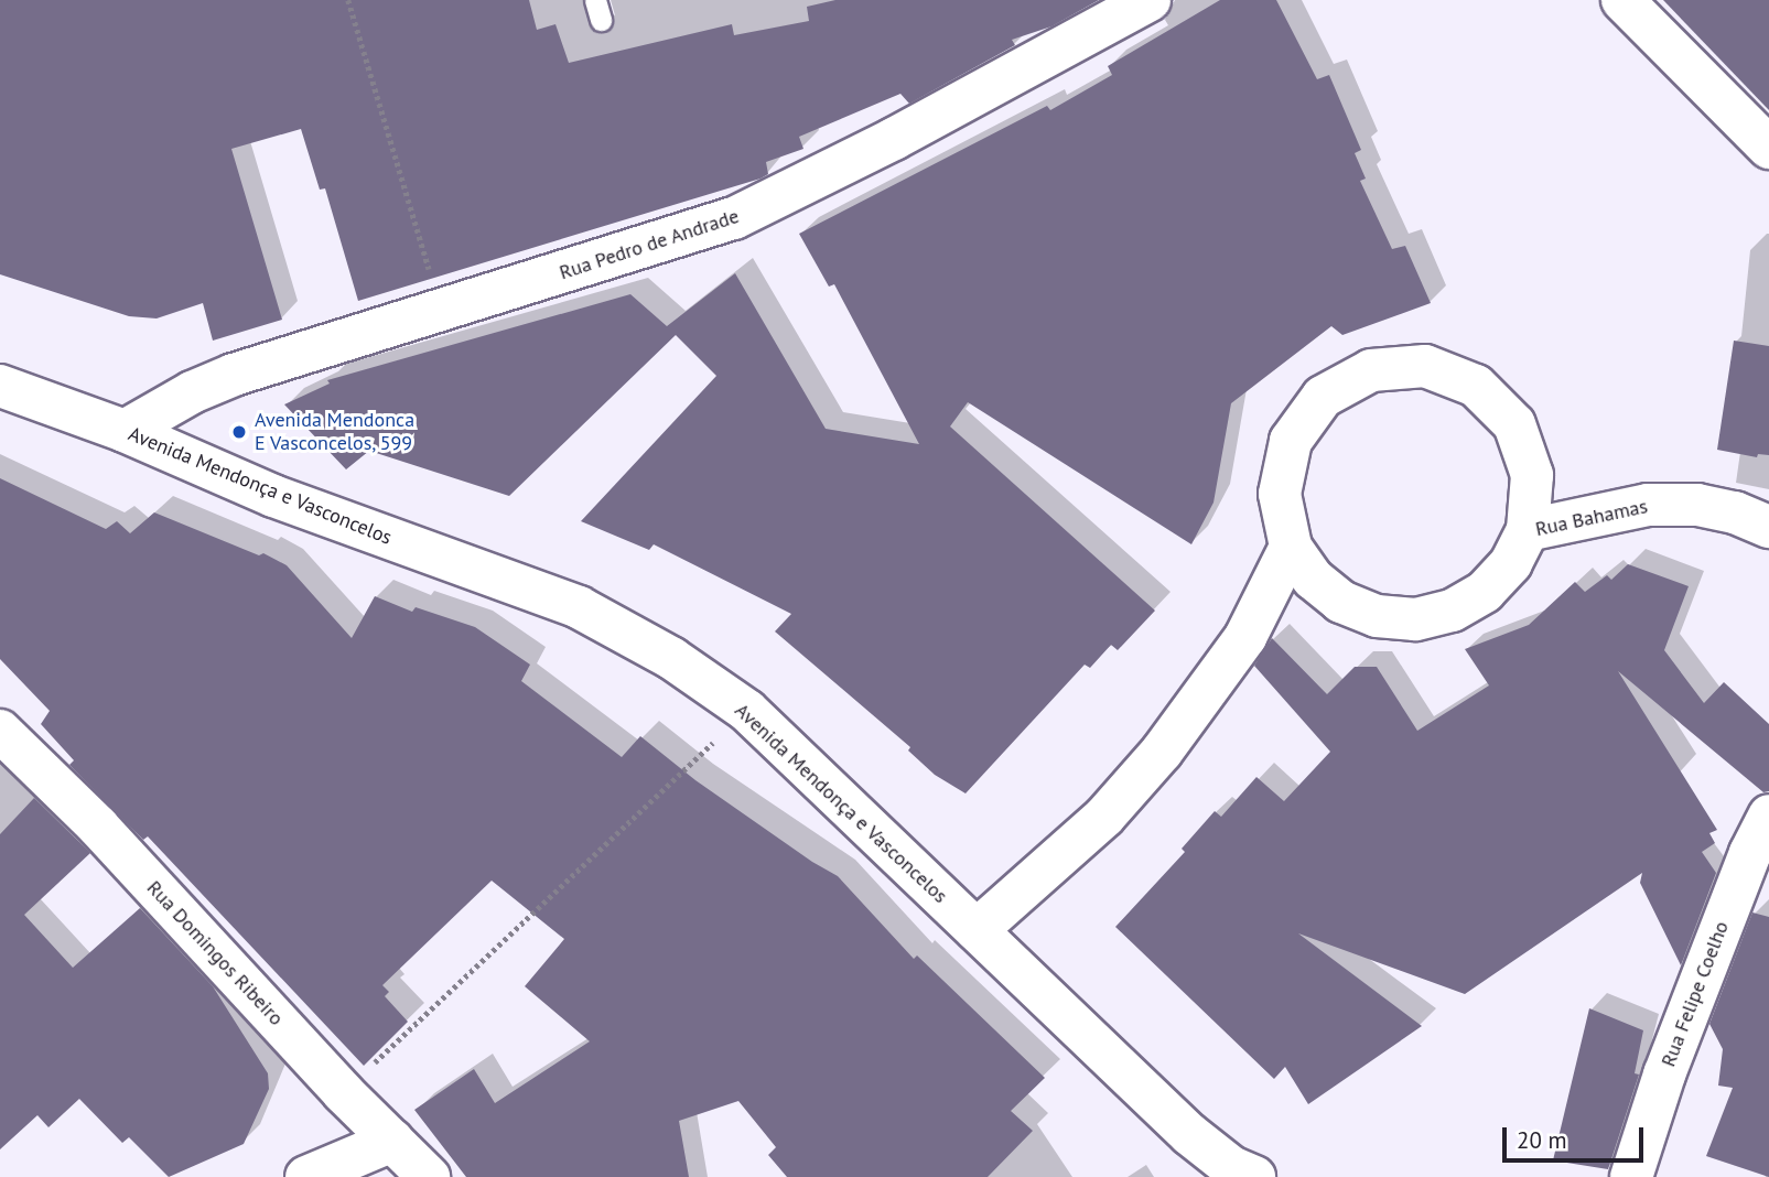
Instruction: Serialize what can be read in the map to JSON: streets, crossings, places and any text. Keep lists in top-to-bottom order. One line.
{"streets":{"street":["Rua Pedro de Andrade","Avenida Mendonça e Vasconcelos","Rua Bahamas","Rua Domingos Ribeiro","Rua Felipe Coelho"]},"crossings":[["Rua Pedro de Andrade","Avenida Mendonça e Vasconcelos"]],"places":["Avenida Mendonca E Vasconcelos, 599"],"scale_bar":"20 m"}
